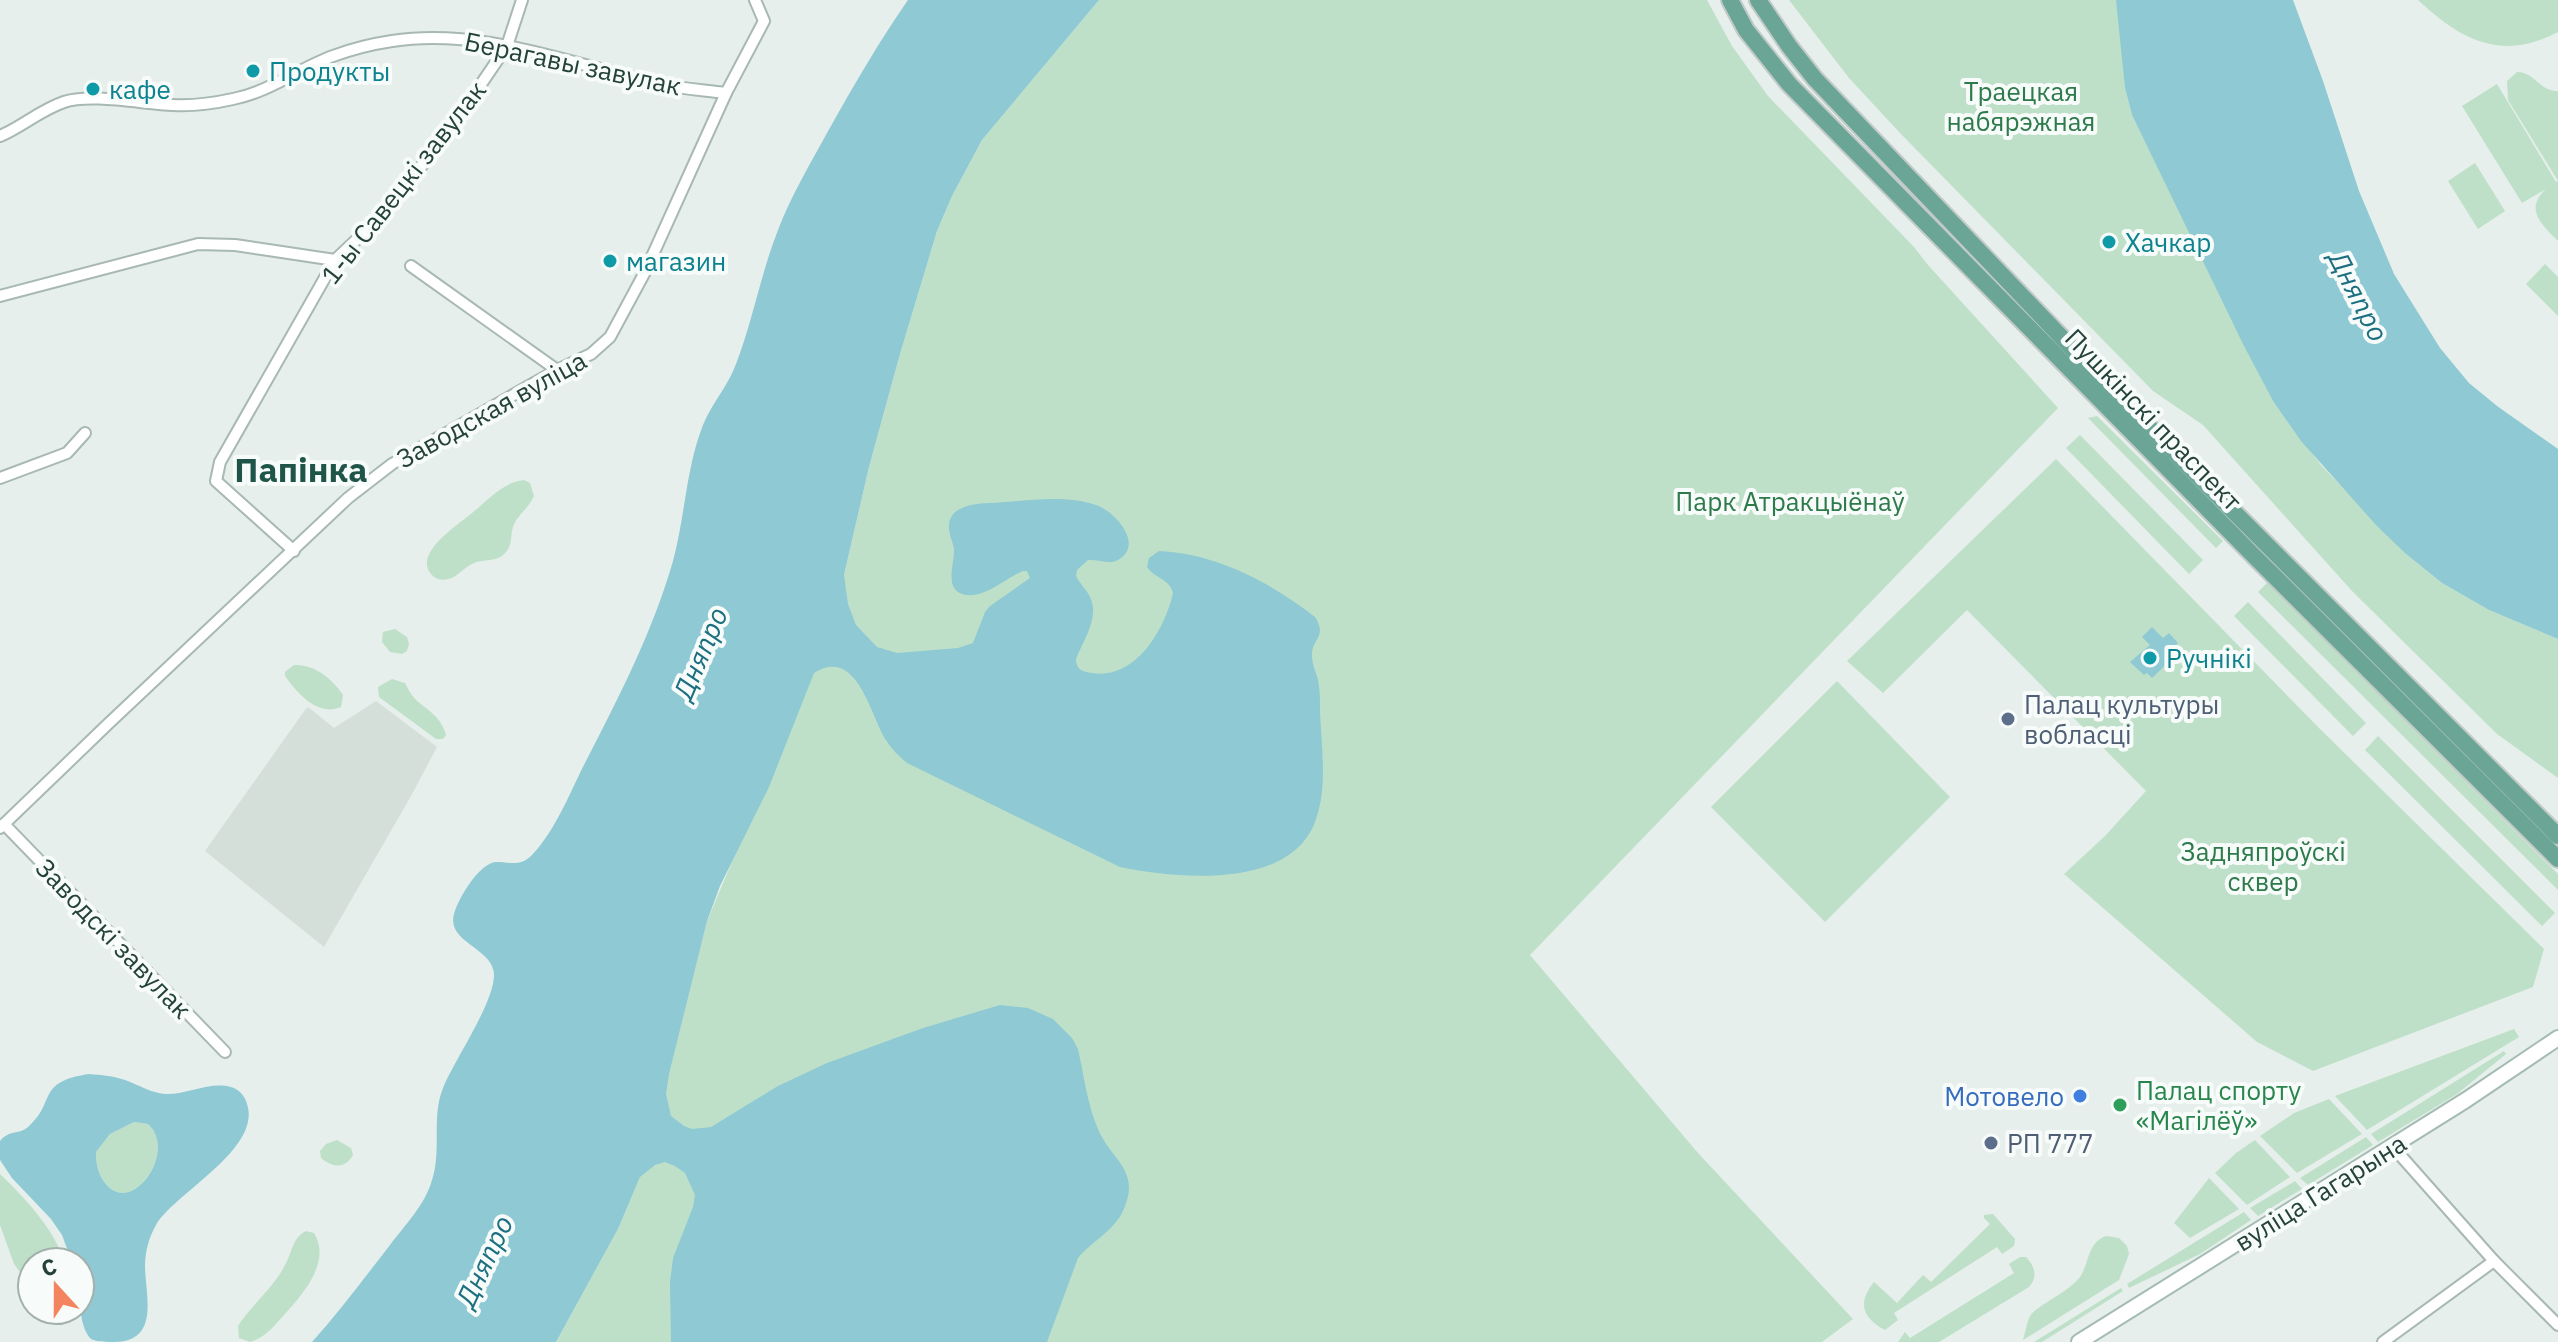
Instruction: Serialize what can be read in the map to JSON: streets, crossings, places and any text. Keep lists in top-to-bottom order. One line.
{"streets":{"main road":["Пушкінскі праспект","вуліца Гагарына"],"street":["Берагавы завулак","1-ы Савецкі завулак","Заводская вуліца","Заводскі завулак"]},"crossings":[["Берагавы завулак","1-ы Савецкі завулак"],["Берагавы завулак","Заводская вуліца"],["1-ы Савецкі завулак","Заводская вуліца"],["Заводская вуліца","Заводскі завулак"]],"districts":["Папінка"],"water":["Дняпро"],"parks":["Траецкая набярэжная","Парк Атракцыёнаў","Задняпроўскі сквер"],"places":["Продукты","кафе","Хачкар","магазин","Ручнікі","Палац культуры вобласці","Мотовело","Палац спорту «Магілёў»","РП 777"],"north":"top"}
